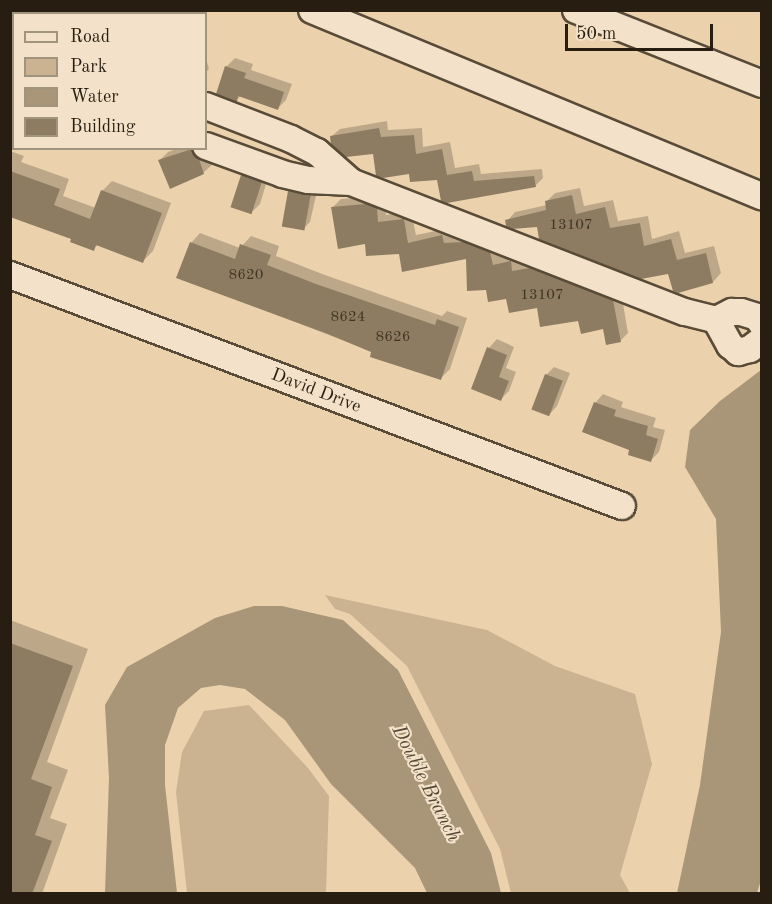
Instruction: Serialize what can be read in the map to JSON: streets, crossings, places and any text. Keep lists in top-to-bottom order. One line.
{"streets":{"street":["David Drive"]},"water":["Double Branch"],"house_numbers":["13107","8620","13107","8624","8626"],"legend":["Road","Park","Water","Building"],"scale_bar":"50 m"}
